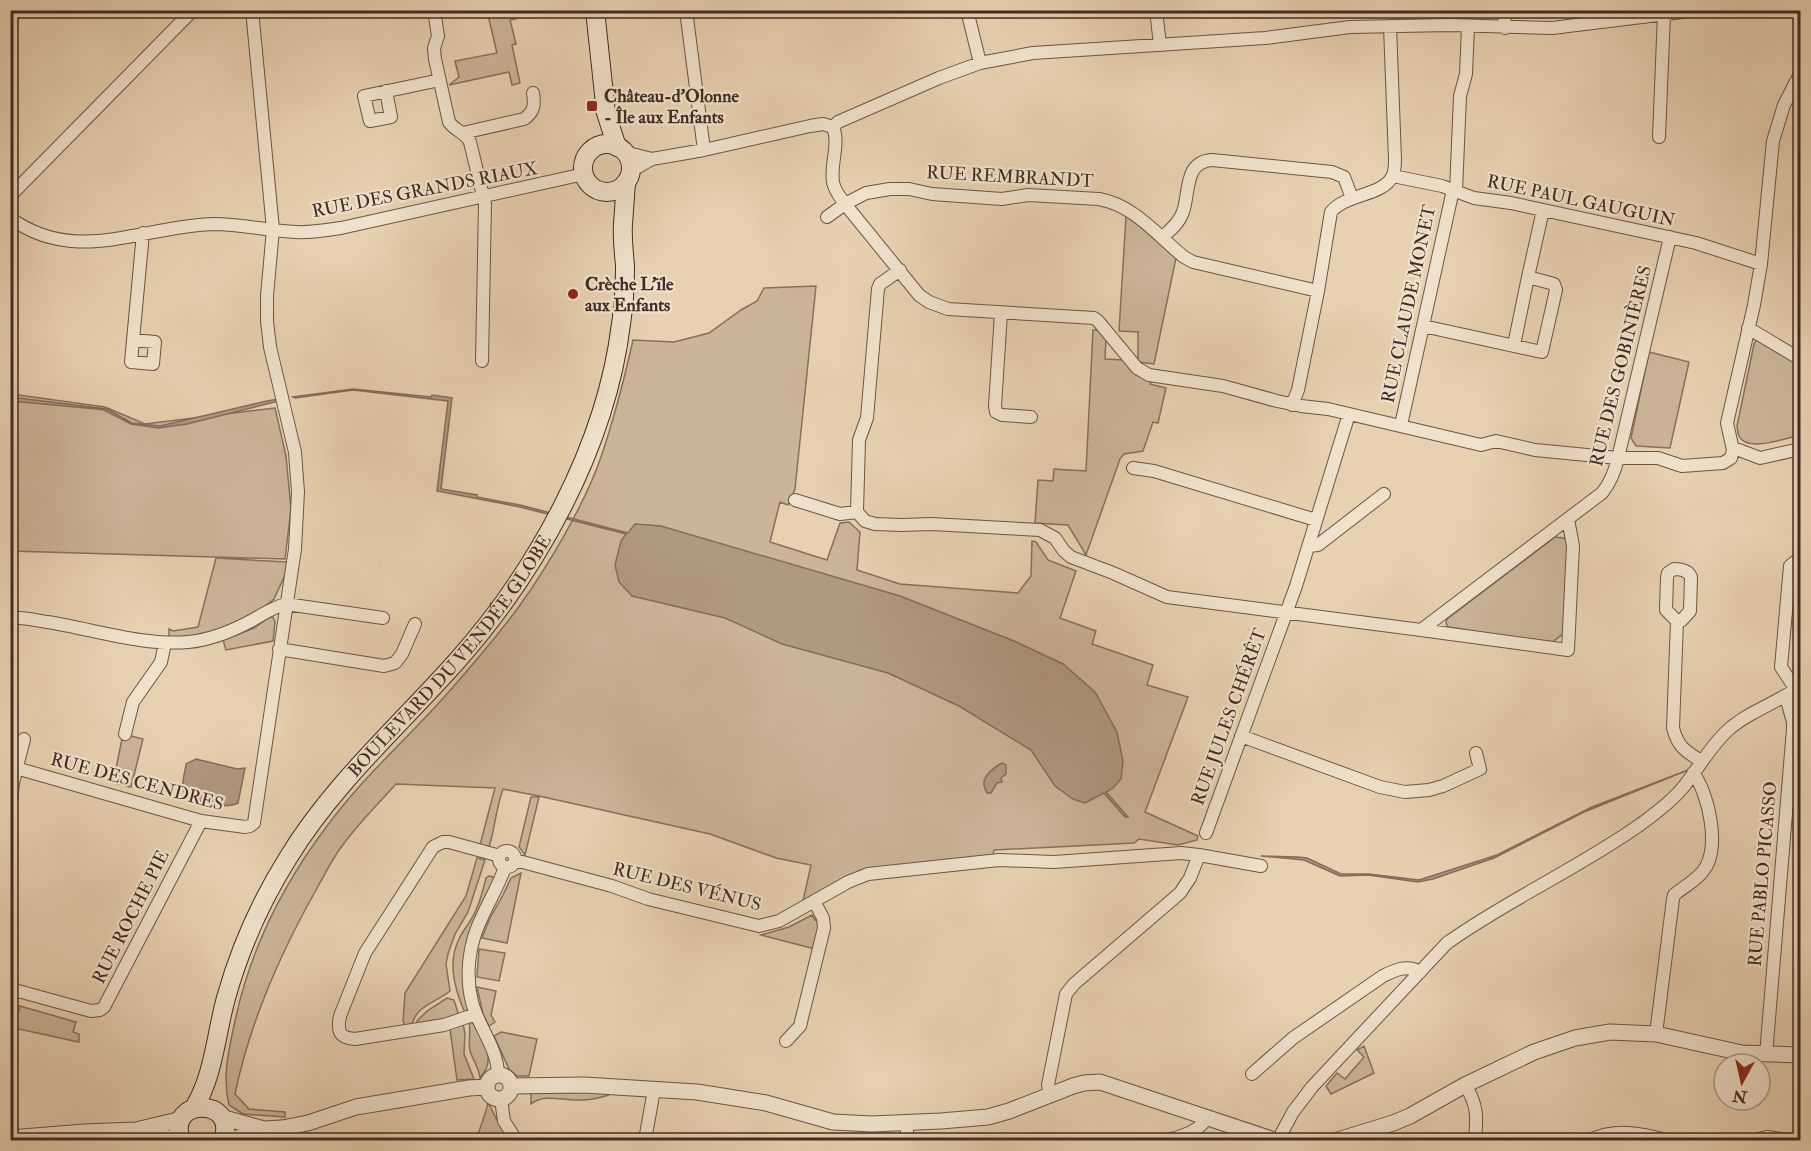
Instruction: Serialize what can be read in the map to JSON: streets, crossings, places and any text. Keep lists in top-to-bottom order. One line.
{"streets":{"main road":["BOULEVARD DU VENDÉE GLOBE"],"street":["RUE REMBRANDT","RUE DES GRANDS RIAUX","RUE PAUL GAUGUIN","RUE CLAUDE MONET","RUE DES GOBINIÈRES","RUE JULES CHÉRÊT","RUE DES CENDRES","RUE PABLO PICASSO","RUE DES VÉNUS","RUE ROCHE PIE"]},"crossings":[["RUE DES GRANDS RIAUX","BOULEVARD DU VENDÉE GLOBE"],["RUE PAUL GAUGUIN","RUE CLAUDE MONET"],["RUE PAUL GAUGUIN","RUE DES GOBINIÈRES"],["RUE DES CENDRES","RUE ROCHE PIE"]],"places":{"transit":["Château-d'Olonne - Île aux Enfants"],"other":["Crèche L'ïle aux Enfants"]},"north":"bottom"}
